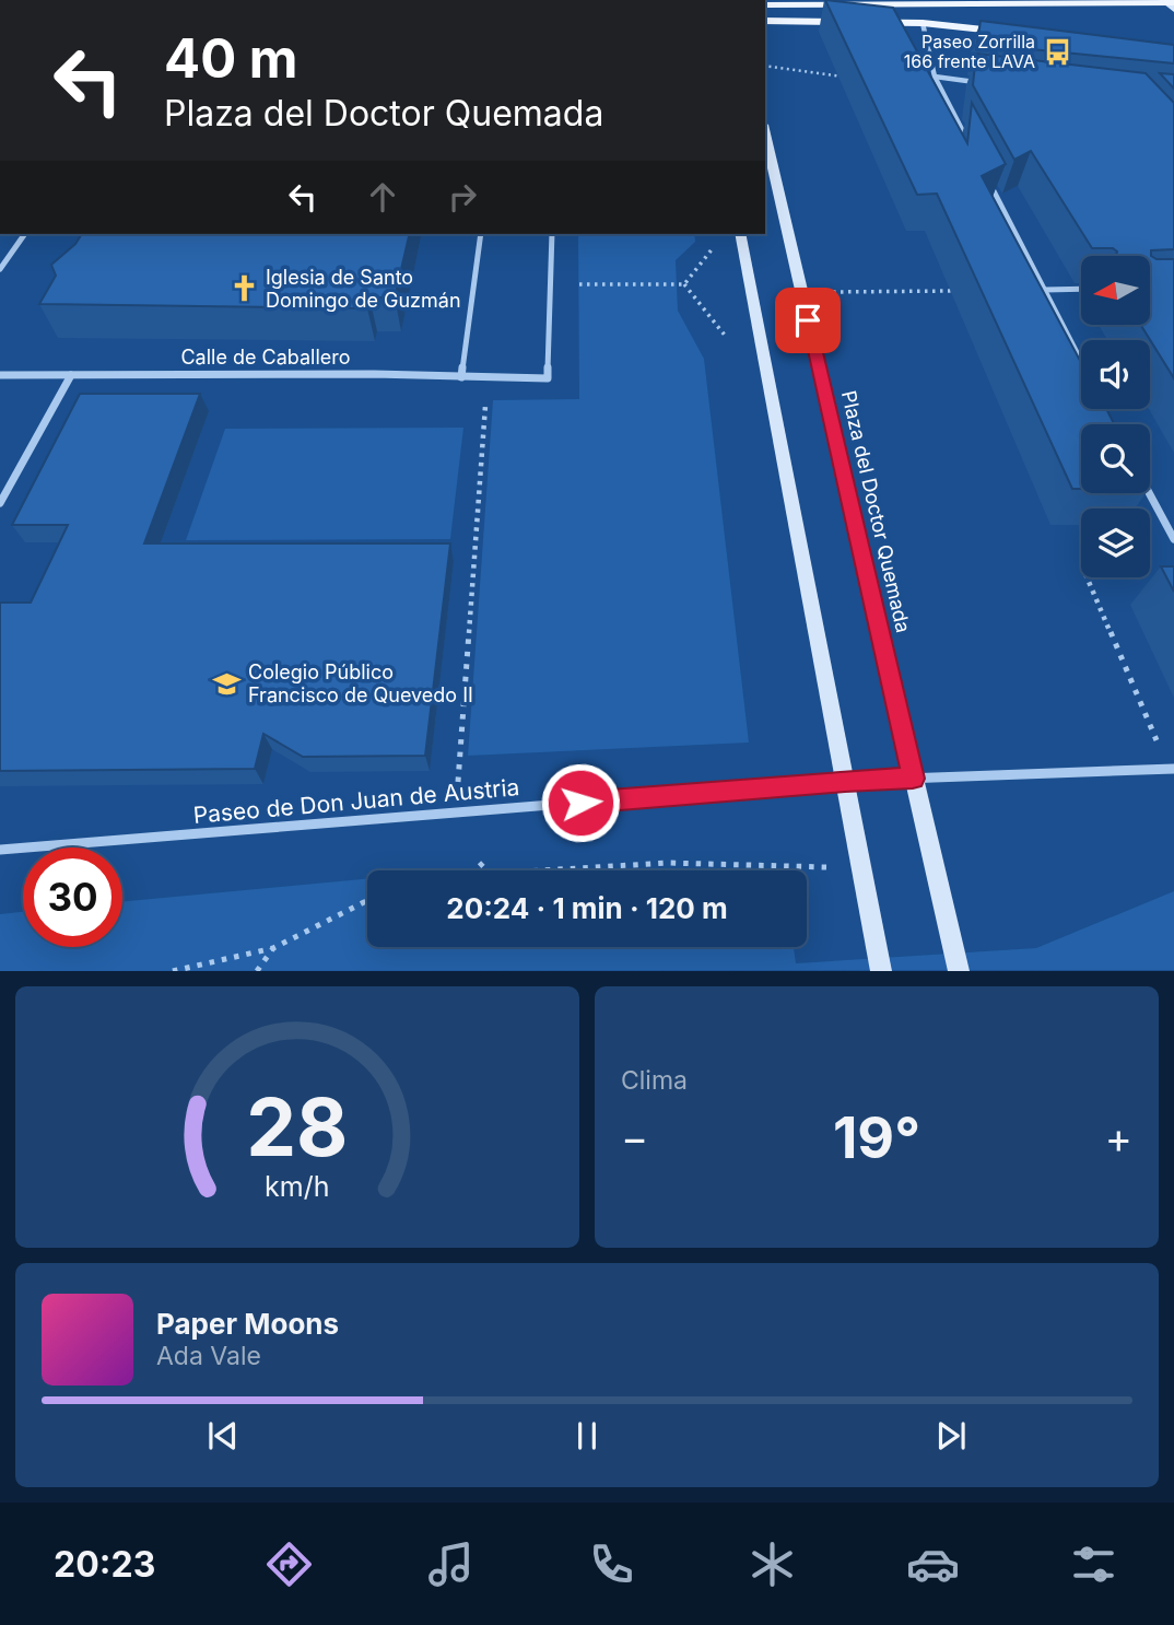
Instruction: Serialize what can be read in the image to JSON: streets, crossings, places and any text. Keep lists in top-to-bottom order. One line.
{"streets":{"main road":["Plaza del Doctor Quemada"],"street":["Calle de Caballero","Paseo de Don Juan de Austria"]},"crossings":[["Plaza del Doctor Quemada","Paseo de Don Juan de Austria"]],"places":{"bus stop":["Paseo Zorrilla 166 frente LAVA"],"church":["Iglesia de Santo Domingo de Guzmán"],"school or university":["Colegio Público Francisco de Quevedo II"]},"north":"left","page":{"turn":["40 m","Plaza del Doctor Quemada"],"limit":"30","trip":"20:24 · 1 min · 120 m","tile":"Clima","heat":["−","19°","+"],"song":["Paper Moons","Ada Vale"],"tabs":"20:23","gauge":["28","km/h"]}}
